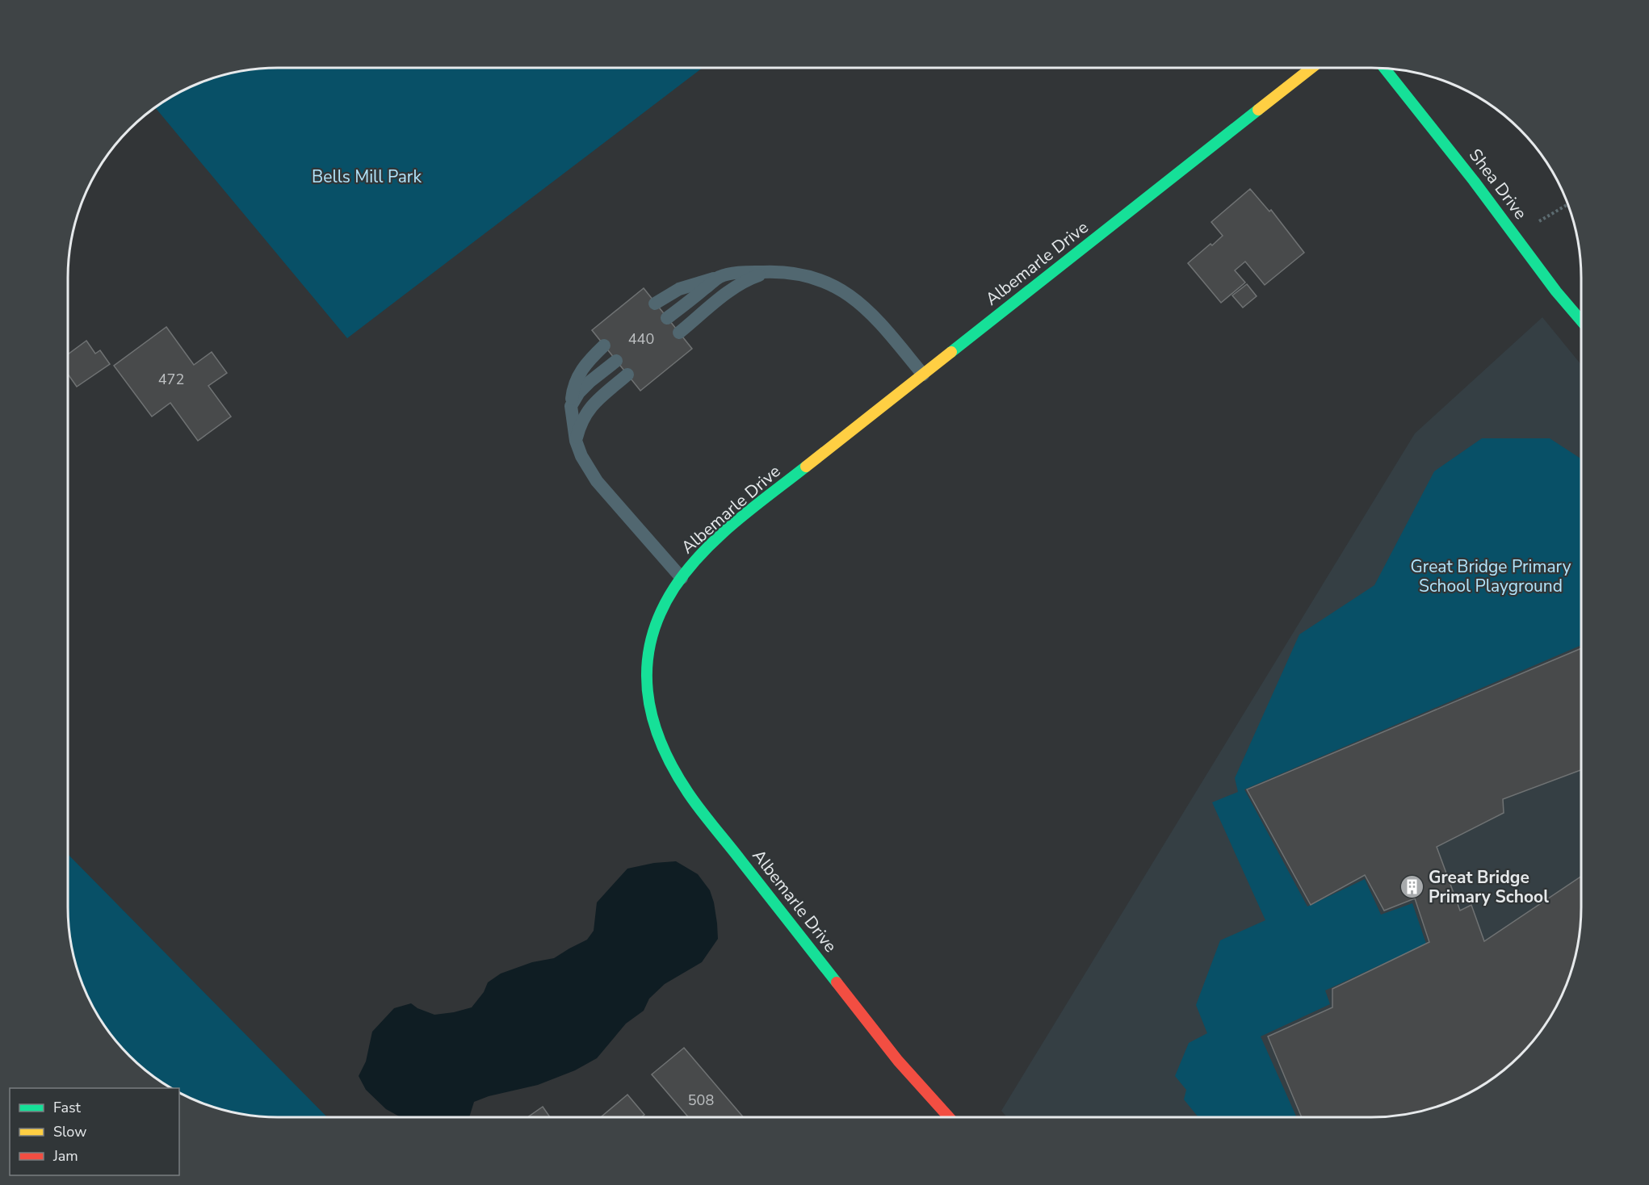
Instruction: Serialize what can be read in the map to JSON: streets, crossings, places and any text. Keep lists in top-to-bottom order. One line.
{"streets":{"street":["Shea Drive","Albemarle Drive"]},"parks":["Bells Mill Park","Great Bridge Primary School Playground"],"places":{"building":["Great Bridge Primary School"]},"house_numbers":["440","472","508"],"legend":["Fast","Slow","Jam"]}
